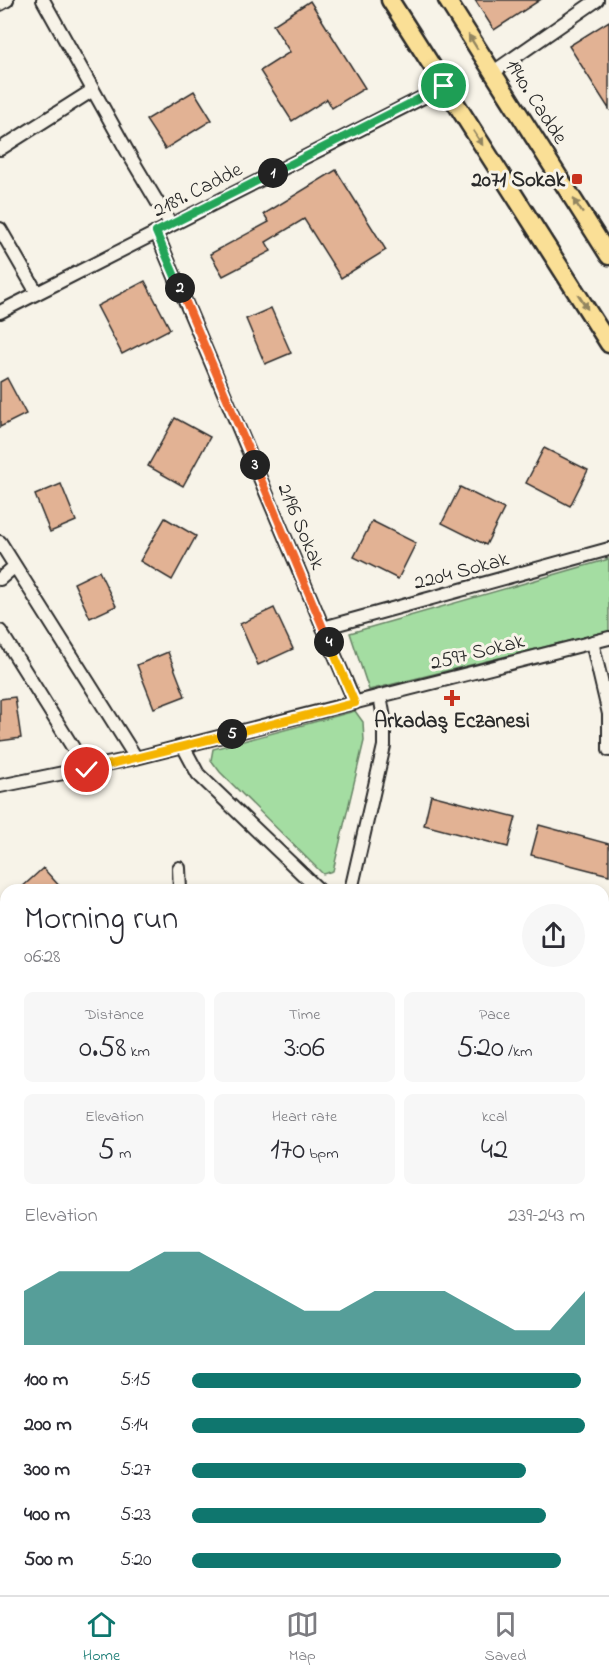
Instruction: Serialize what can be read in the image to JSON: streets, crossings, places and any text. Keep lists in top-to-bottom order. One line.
{"streets":{"main road":["1940. Cadde"],"street":["2189. Cadde","2196 Sokak","2204 Sokak","2597 Sokak"]},"crossings":[["2189. Cadde","2196 Sokak"],["2196 Sokak","2204 Sokak"],["2196 Sokak","2597 Sokak"]],"places":{"transit":["2071 Sokak"],"health":["Arkadaş Eczanesi"]},"page":{"pins":["1","2","3","4","5"],"heading":["Morning run","06:28"],"stats":[["Distance","0.58 km"],["Time","3:06"],["Pace","5:20 /km"],["Elevation","5 m"],["Heart rate","170 bpm"],["kcal","42"]],"chart":["Elevation","239–243 m"],"list":[{"name":"100 m","note":"5:15"},{"name":"200 m","note":"5:14"},{"name":"300 m","note":"5:27"},{"name":"400 m","note":"5:23"},{"name":"500 m","note":"5:20"}],"tabs":["Home","Map","Saved"]}}
